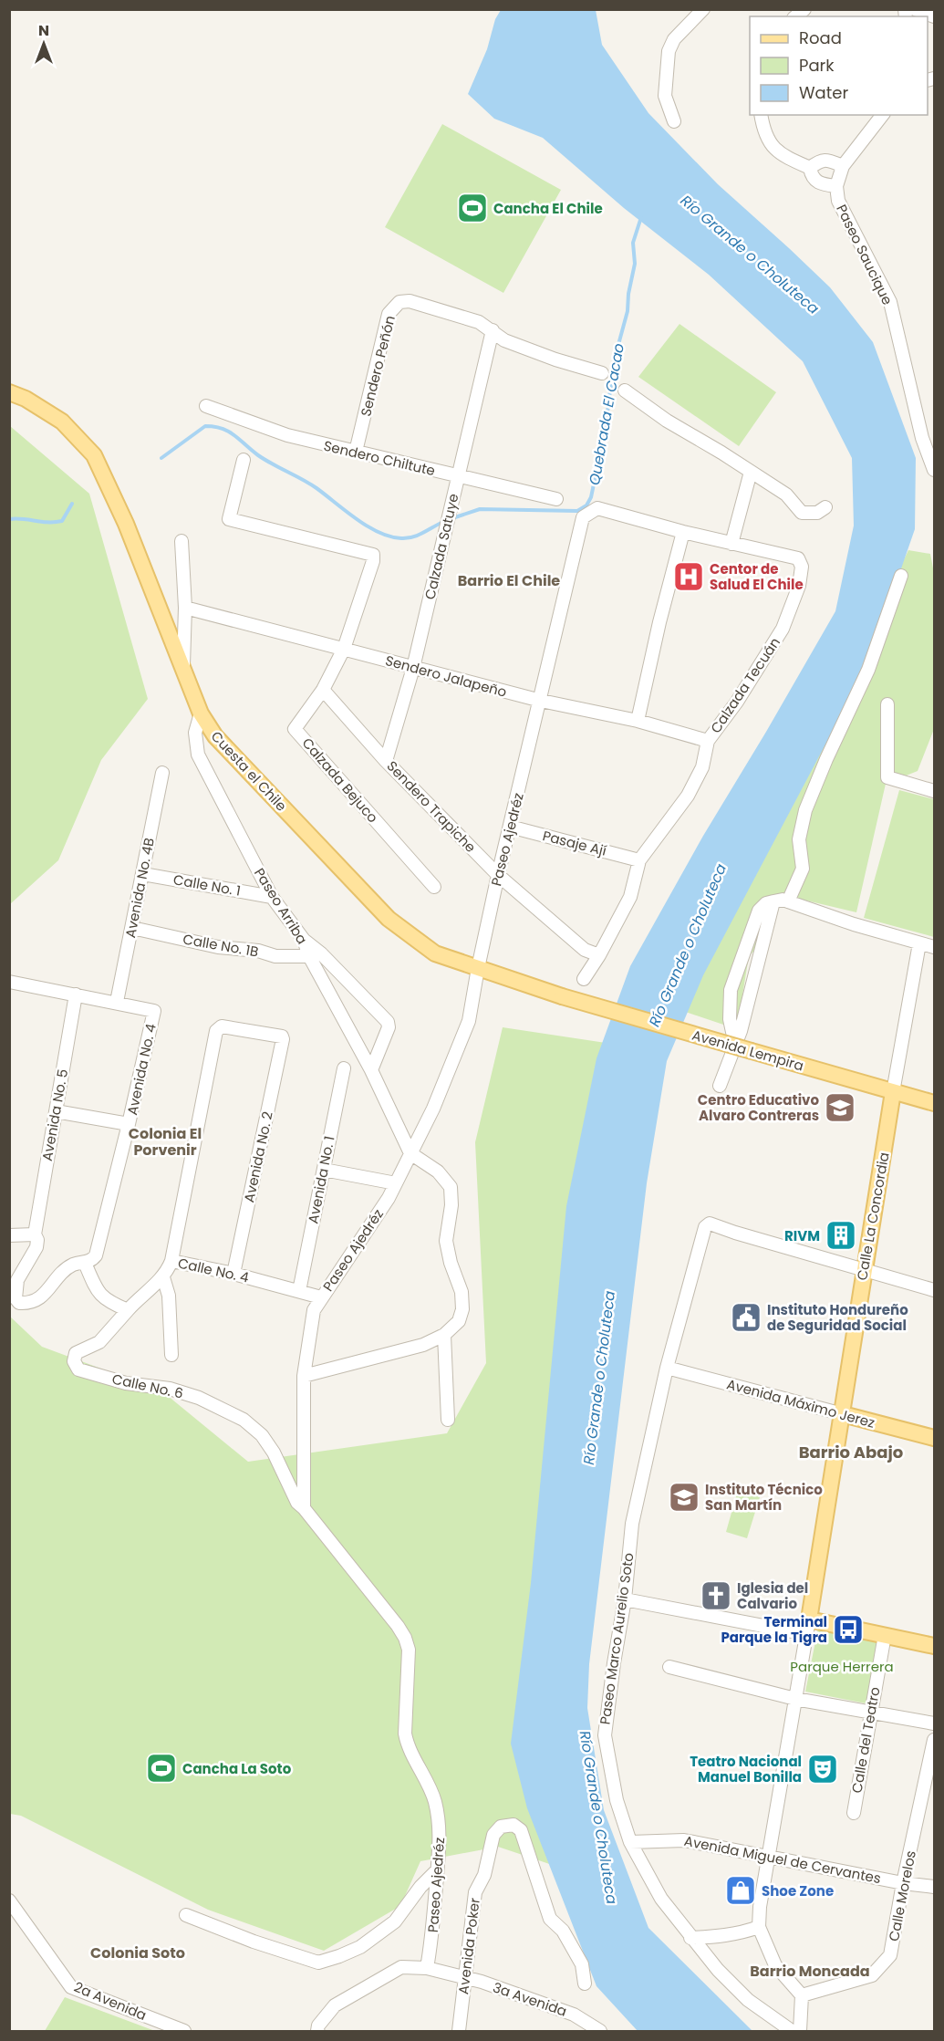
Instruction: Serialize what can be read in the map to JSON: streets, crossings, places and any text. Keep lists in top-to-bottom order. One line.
{"streets":{"main road":["Cuesta el Chile","Avenida Lempira","Calle La Concordia","Avenida Máximo Jerez"],"street":["Paseo Saucique","Sendero Peñón","Sendero Chiltute","Calzada Satuye","Sendero Jalapeño","Calzada Tecuán","Calzada Bejuco","Sendero Trapiche","Paseo Ajedréz","Pasaje Ají","Calle No. 1","Avenida No. 4B","Paseo Arriba","Calle No. 1B","Avenida No. 4","Avenida No. 5","Avenida No. 2","Avenida No. 1","Calle No. 4","Calle No. 6","Paseo Marco Aurelio Soto","Calle del Teatro","Avenida Miguel de Cervantes","Calle Morelos","Avenida Poker","3a Avenida","2a Avenida"]},"crossings":[["Sendero Peñón","Sendero Chiltute"],["Sendero Peñón","Calzada Satuye"],["Sendero Chiltute","Calzada Satuye"],["Calzada Satuye","Sendero Jalapeño"],["Calzada Satuye","Sendero Trapiche"],["Sendero Jalapeño","Calzada Tecuán"],["Sendero Jalapeño","Calzada Bejuco"],["Sendero Jalapeño","Paseo Ajedréz"],["Calzada Tecuán","Sendero Trapiche"],["Calzada Tecuán","Pasaje Ají"],["Cuesta el Chile","Paseo Ajedréz"],["Cuesta el Chile","Paseo Arriba"],["Cuesta el Chile","Avenida Lempira"],["Calzada Bejuco","Sendero Trapiche"],["Sendero Trapiche","Paseo Ajedréz"],["Paseo Ajedréz","Pasaje Ají"],["Paseo Ajedréz","Paseo Arriba"],["Paseo Ajedréz","Calle No. 4"],["Paseo Ajedréz","Calle No. 6"],["Paseo Ajedréz","3a Avenida"],["Calle No. 1","Avenida No. 4B"],["Calle No. 1","Paseo Arriba"],["Avenida No. 4B","Calle No. 1B"],["Avenida No. 4B","Avenida No. 4"],["Paseo Arriba","Calle No. 1B"],["Avenida Lempira","Calle La Concordia"],["Avenida No. 2","Calle No. 4"],["Avenida No. 1","Calle No. 4"],["Calle La Concordia","Avenida Máximo Jerez"],["Calle La Concordia","Paseo Marco Aurelio Soto"],["Calle La Concordia","Avenida Miguel de Cervantes"],["Calle La Concordia","Calle Morelos"],["Calle No. 4","Calle No. 6"],["Avenida Máximo Jerez","Paseo Marco Aurelio Soto"],["Paseo Marco Aurelio Soto","Avenida Miguel de Cervantes"],["Avenida Miguel de Cervantes","Calle Morelos"],["Avenida Poker","3a Avenida"]],"districts":["Barrio El Chile","Colonia El Porvenir","Barrio Abajo","Colonia Soto","Barrio Moncada"],"water":["Río Grande o Choluteca","Quebrada El Cacao"],"parks":["Parque Herrera"],"places":{"sports":["Cancha El Chile","Cancha La Soto"],"hospital":["Centor de Salud El Chile"],"school or university":["Centro Educativo Alvaro Contreras","Instituto Técnico San Martín"],"building":["RIVM"],"public building":["Instituto Hondureño de Seguridad Social"],"church":["Iglesia del Calvario"],"bus stop":["Terminal Parque la Tigra"],"theatre":["Teatro Nacional Manuel Bonilla"],"shop":["Shoe Zone"]},"legend":["Road","Park","Water"],"north":"top"}
